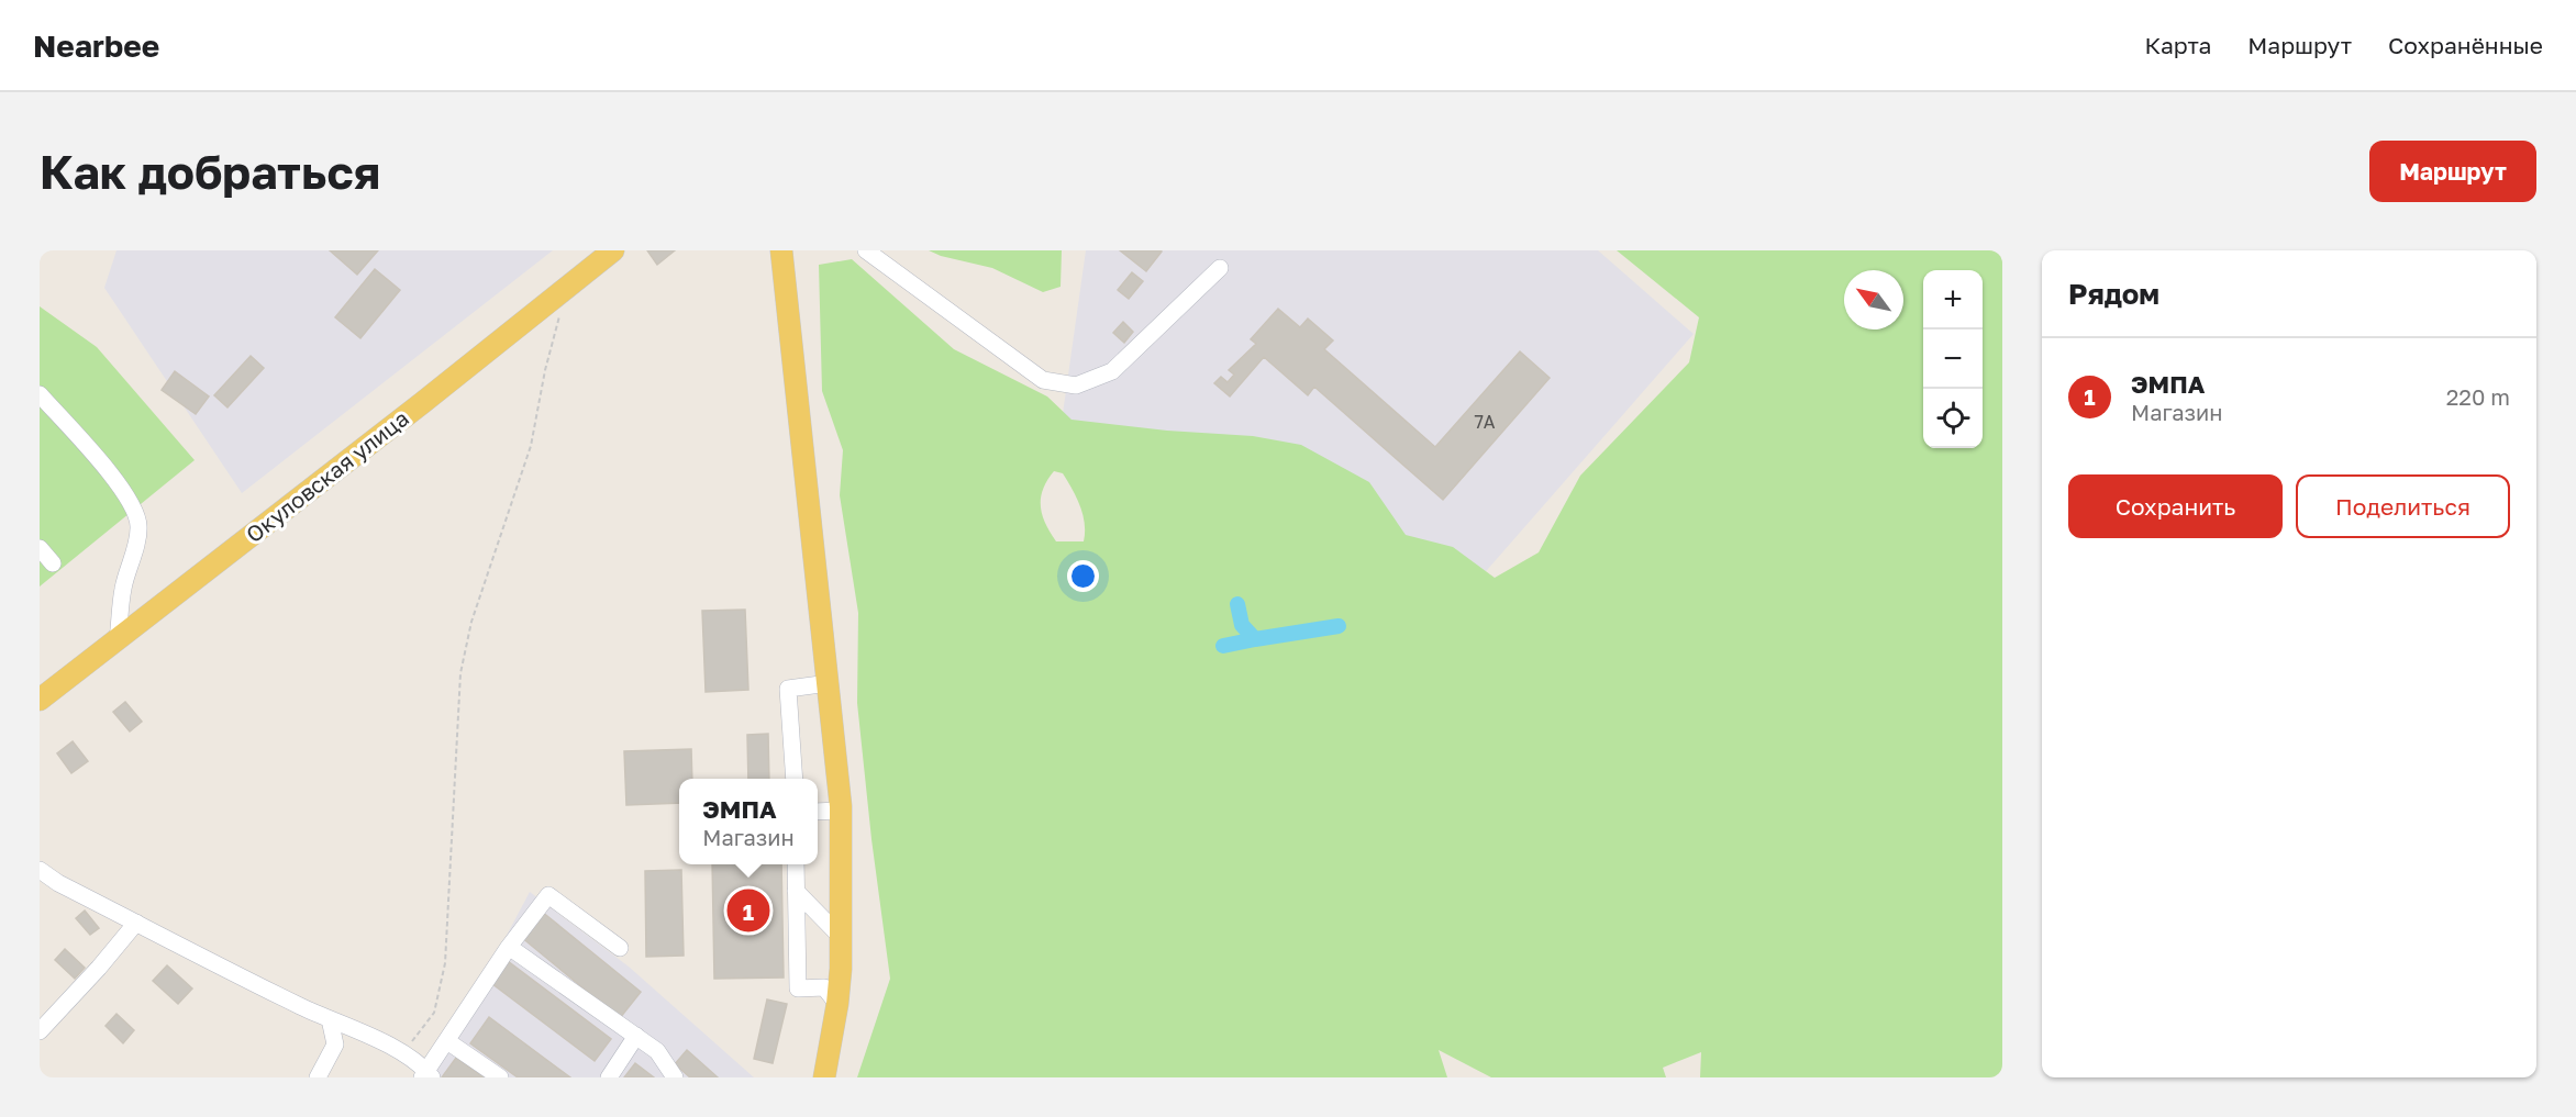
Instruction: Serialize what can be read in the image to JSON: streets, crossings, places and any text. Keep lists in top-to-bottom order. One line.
{"streets":{"main road":["Окуловская улица"]},"house_numbers":["7А"],"north":"top left","page":{"header":"Nearbee","nav":["Карта","Маршрут","Сохранённые"],"buttons":["Маршрут",["Сохранить","Поделиться"]],"title":"Как добраться","heading":"Рядом","map_buttons":["+","−"],"list":[{"mark":"1","name":"ЭМПА","note":"Магазин","value":"220 m"}],"popup":["ЭМПА","Магазин"],"pins":"1"}}
